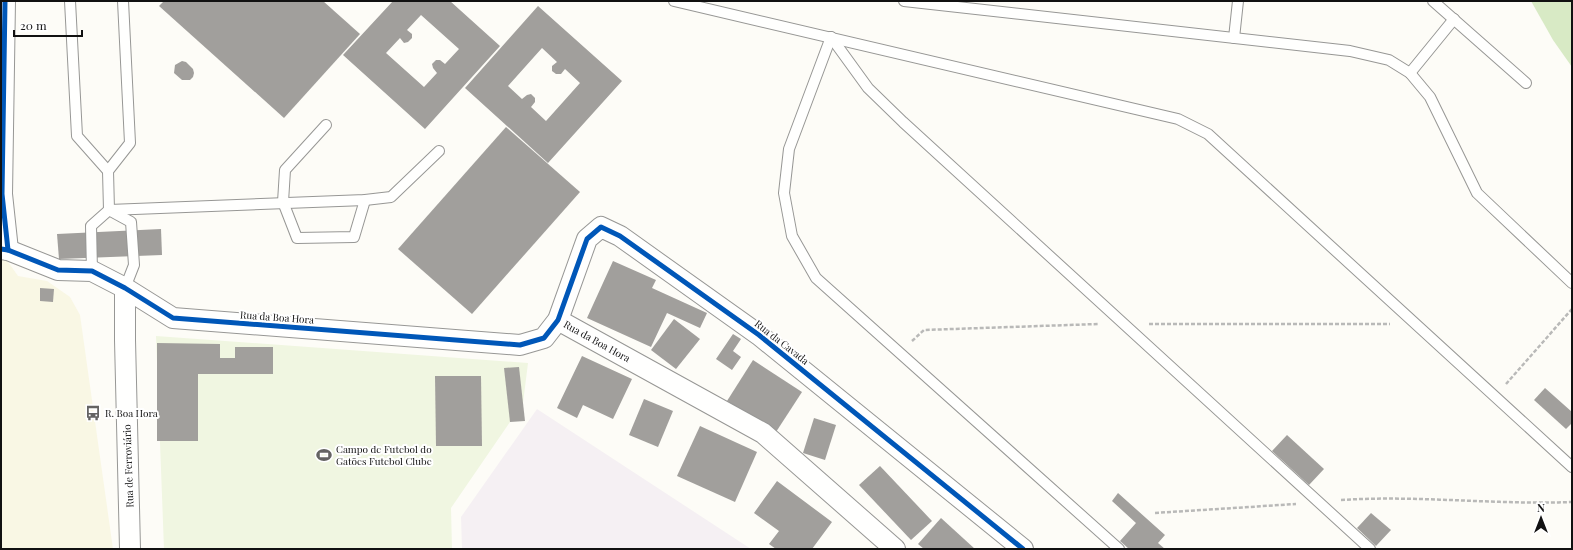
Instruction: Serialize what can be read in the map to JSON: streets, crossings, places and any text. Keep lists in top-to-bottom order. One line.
{"streets":{"street":["Rua da Boa Hora","Rua da Cavada","Rua de Ferroviário"]},"crossings":[["Rua da Boa Hora","Rua da Cavada"],["Rua da Boa Hora","Rua de Ferroviário"]],"places":{"bus stop":["R. Boa Hora"],"sports":["Campo de Futebol do Gatões Futebol Clube"]},"scale_bar":"20 m","north":"top"}
